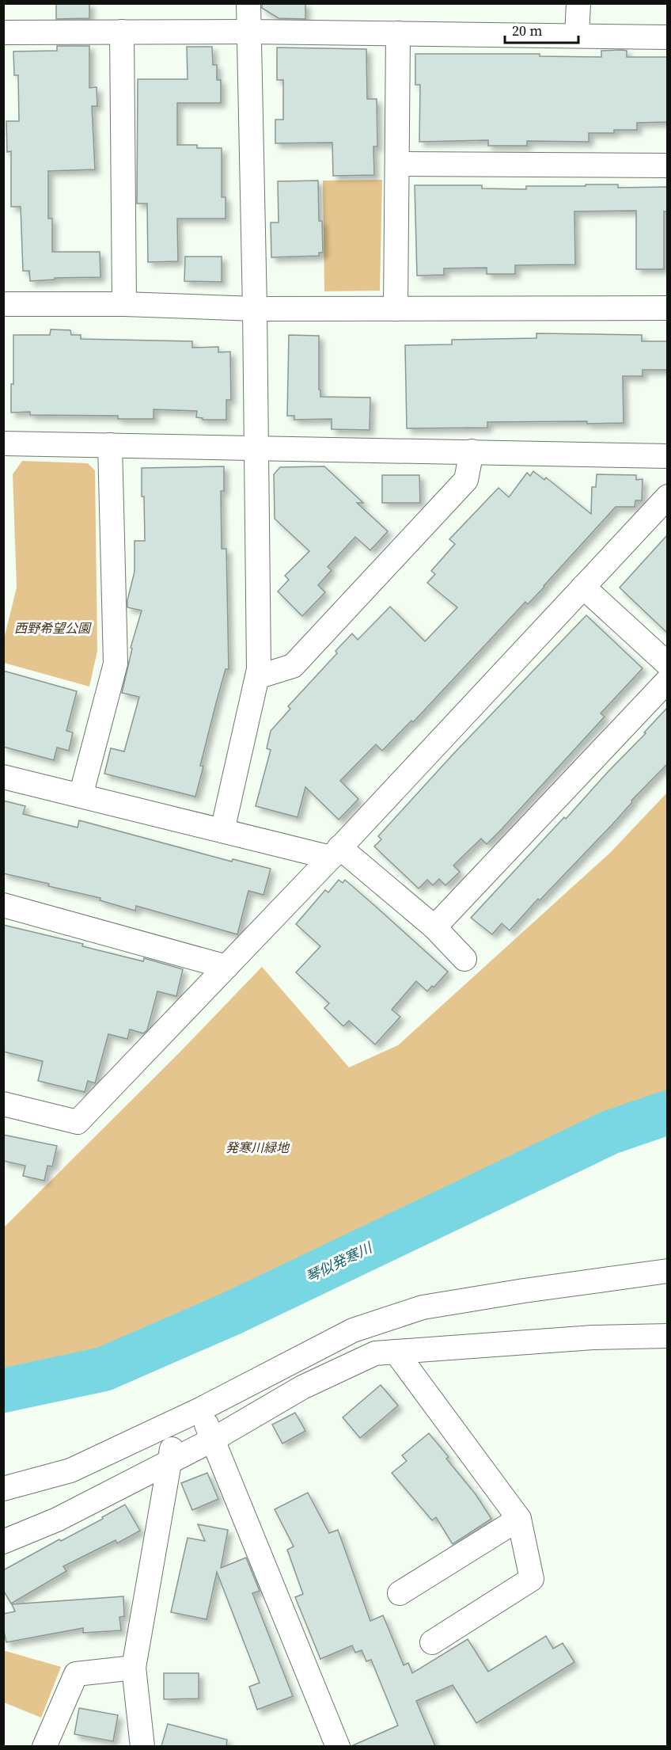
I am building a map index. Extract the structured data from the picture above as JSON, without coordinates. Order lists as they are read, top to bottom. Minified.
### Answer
{"water":["琴似発寒川"],"parks":["西野希望公園","発寒川緑地"],"scale_bar":"20 m"}
